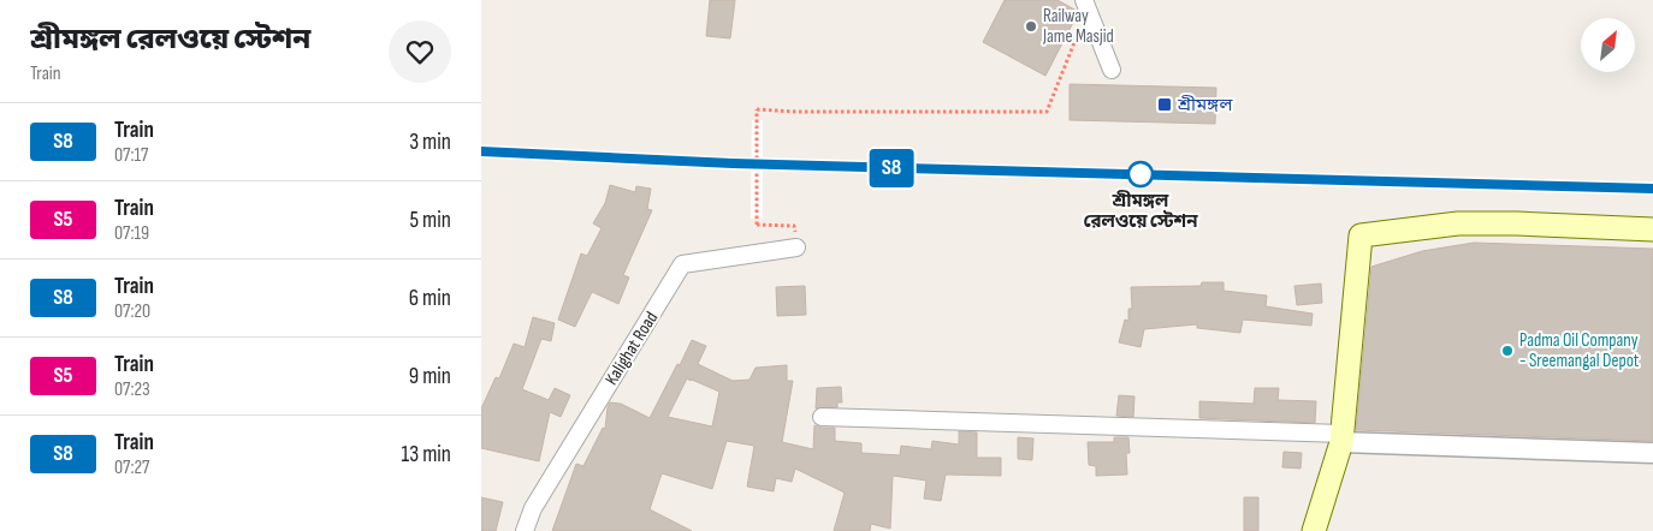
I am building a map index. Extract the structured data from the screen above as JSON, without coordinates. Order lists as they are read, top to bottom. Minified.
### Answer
{"streets":{"street":["Kalighat Road"]},"places":{"other":["Railway Jame Masjid","শ্রীমঙ্গল রেলওয়ে স্টেশন","Padma Oil Company - Sreemangal Depot"],"transit":["শ্রীমঙ্গল"]},"north":"top right","page":{"heading":["শ্রীমঙ্গল রেলওয়ে স্টেশন","Train"],"on_map":"S8","list":[{"mark":"S8","name":"Train","note":"07:17","value":"3 min"},{"mark":"S5","name":"Train","note":"07:19","value":"5 min"},{"mark":"S8","name":"Train","note":"07:20","value":"6 min"},{"mark":"S5","name":"Train","note":"07:23","value":"9 min"},{"mark":"S8","name":"Train","note":"07:27","value":"13 min"}]}}
